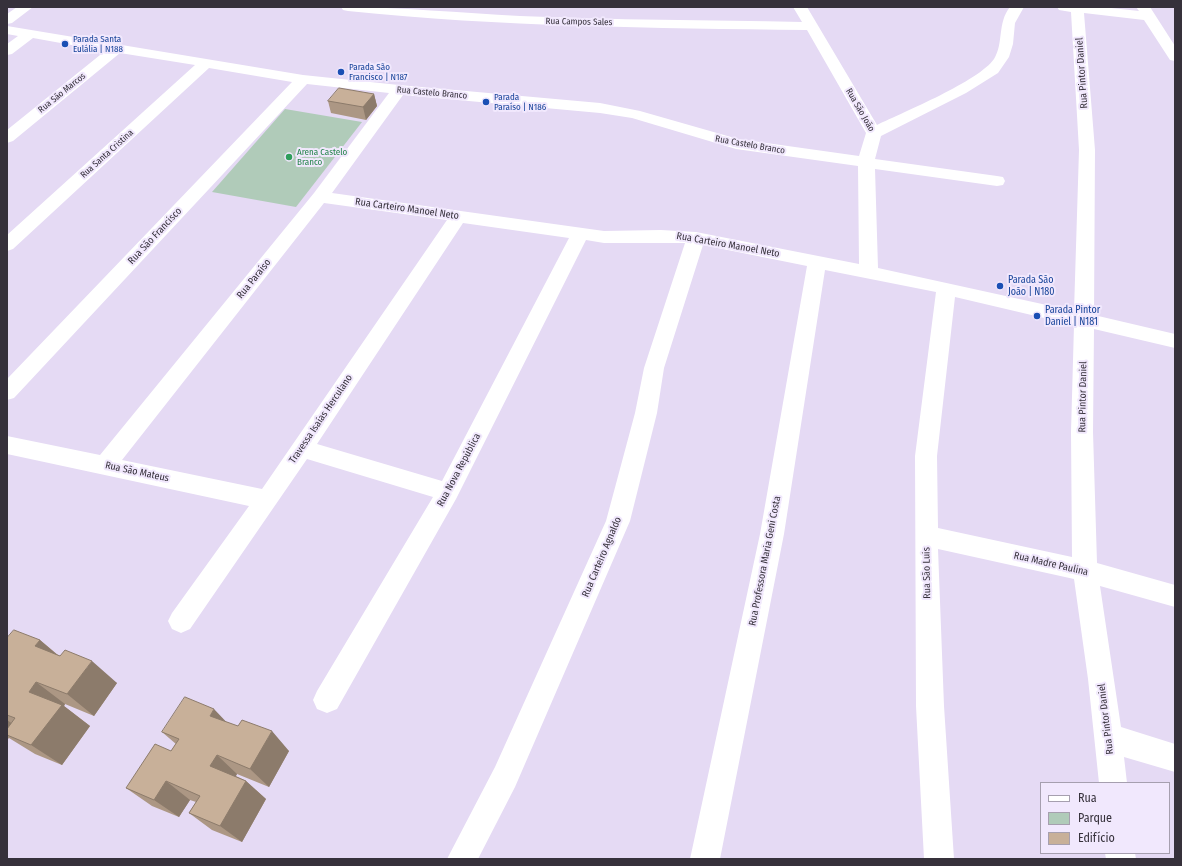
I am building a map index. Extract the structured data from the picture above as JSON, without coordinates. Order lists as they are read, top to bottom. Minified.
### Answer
{"streets":{"street":["Rua Campos Sales","Rua Pintor Daniel","Rua São Marcos","Rua Castelo Branco","Rua São João","Rua Santa Cristina","Rua Carteiro Manoel Neto","Rua São Francisco","Rua Paraíso","Travessa Isaías Herculano","Rua Nova República","Rua São Mateus","Rua Carteiro Agnaldo","Rua Professora Maria Geni Costa","Rua Madre Paulina","Rua São Luis"]},"crossings":[["Rua Campos Sales","Rua São João"],["Rua Pintor Daniel","Rua Carteiro Manoel Neto"],["Rua Pintor Daniel","Rua Madre Paulina"],["Rua São Marcos","Rua Castelo Branco"],["Rua Castelo Branco","Rua São João"],["Rua Castelo Branco","Rua Santa Cristina"],["Rua Castelo Branco","Rua São Francisco"],["Rua Castelo Branco","Rua Paraíso"],["Rua São João","Rua Carteiro Manoel Neto"],["Rua Carteiro Manoel Neto","Rua Paraíso"],["Rua Carteiro Manoel Neto","Travessa Isaías Herculano"],["Rua Carteiro Manoel Neto","Rua Nova República"],["Rua Carteiro Manoel Neto","Rua Carteiro Agnaldo"],["Rua Carteiro Manoel Neto","Rua Professora Maria Geni Costa"],["Rua Carteiro Manoel Neto","Rua São Luis"],["Rua Paraíso","Rua São Mateus"],["Travessa Isaías Herculano","Rua São Mateus"],["Rua Madre Paulina","Rua São Luis"]],"places":["Parada Santa Eulália | N188","Parada São Francisco | N187","Parada Paraíso | N186","Arena Castelo Branco","Parada São João | N180","Parada Pintor Daniel | N181"],"legend":["Rua","Parque","Edifício"]}
